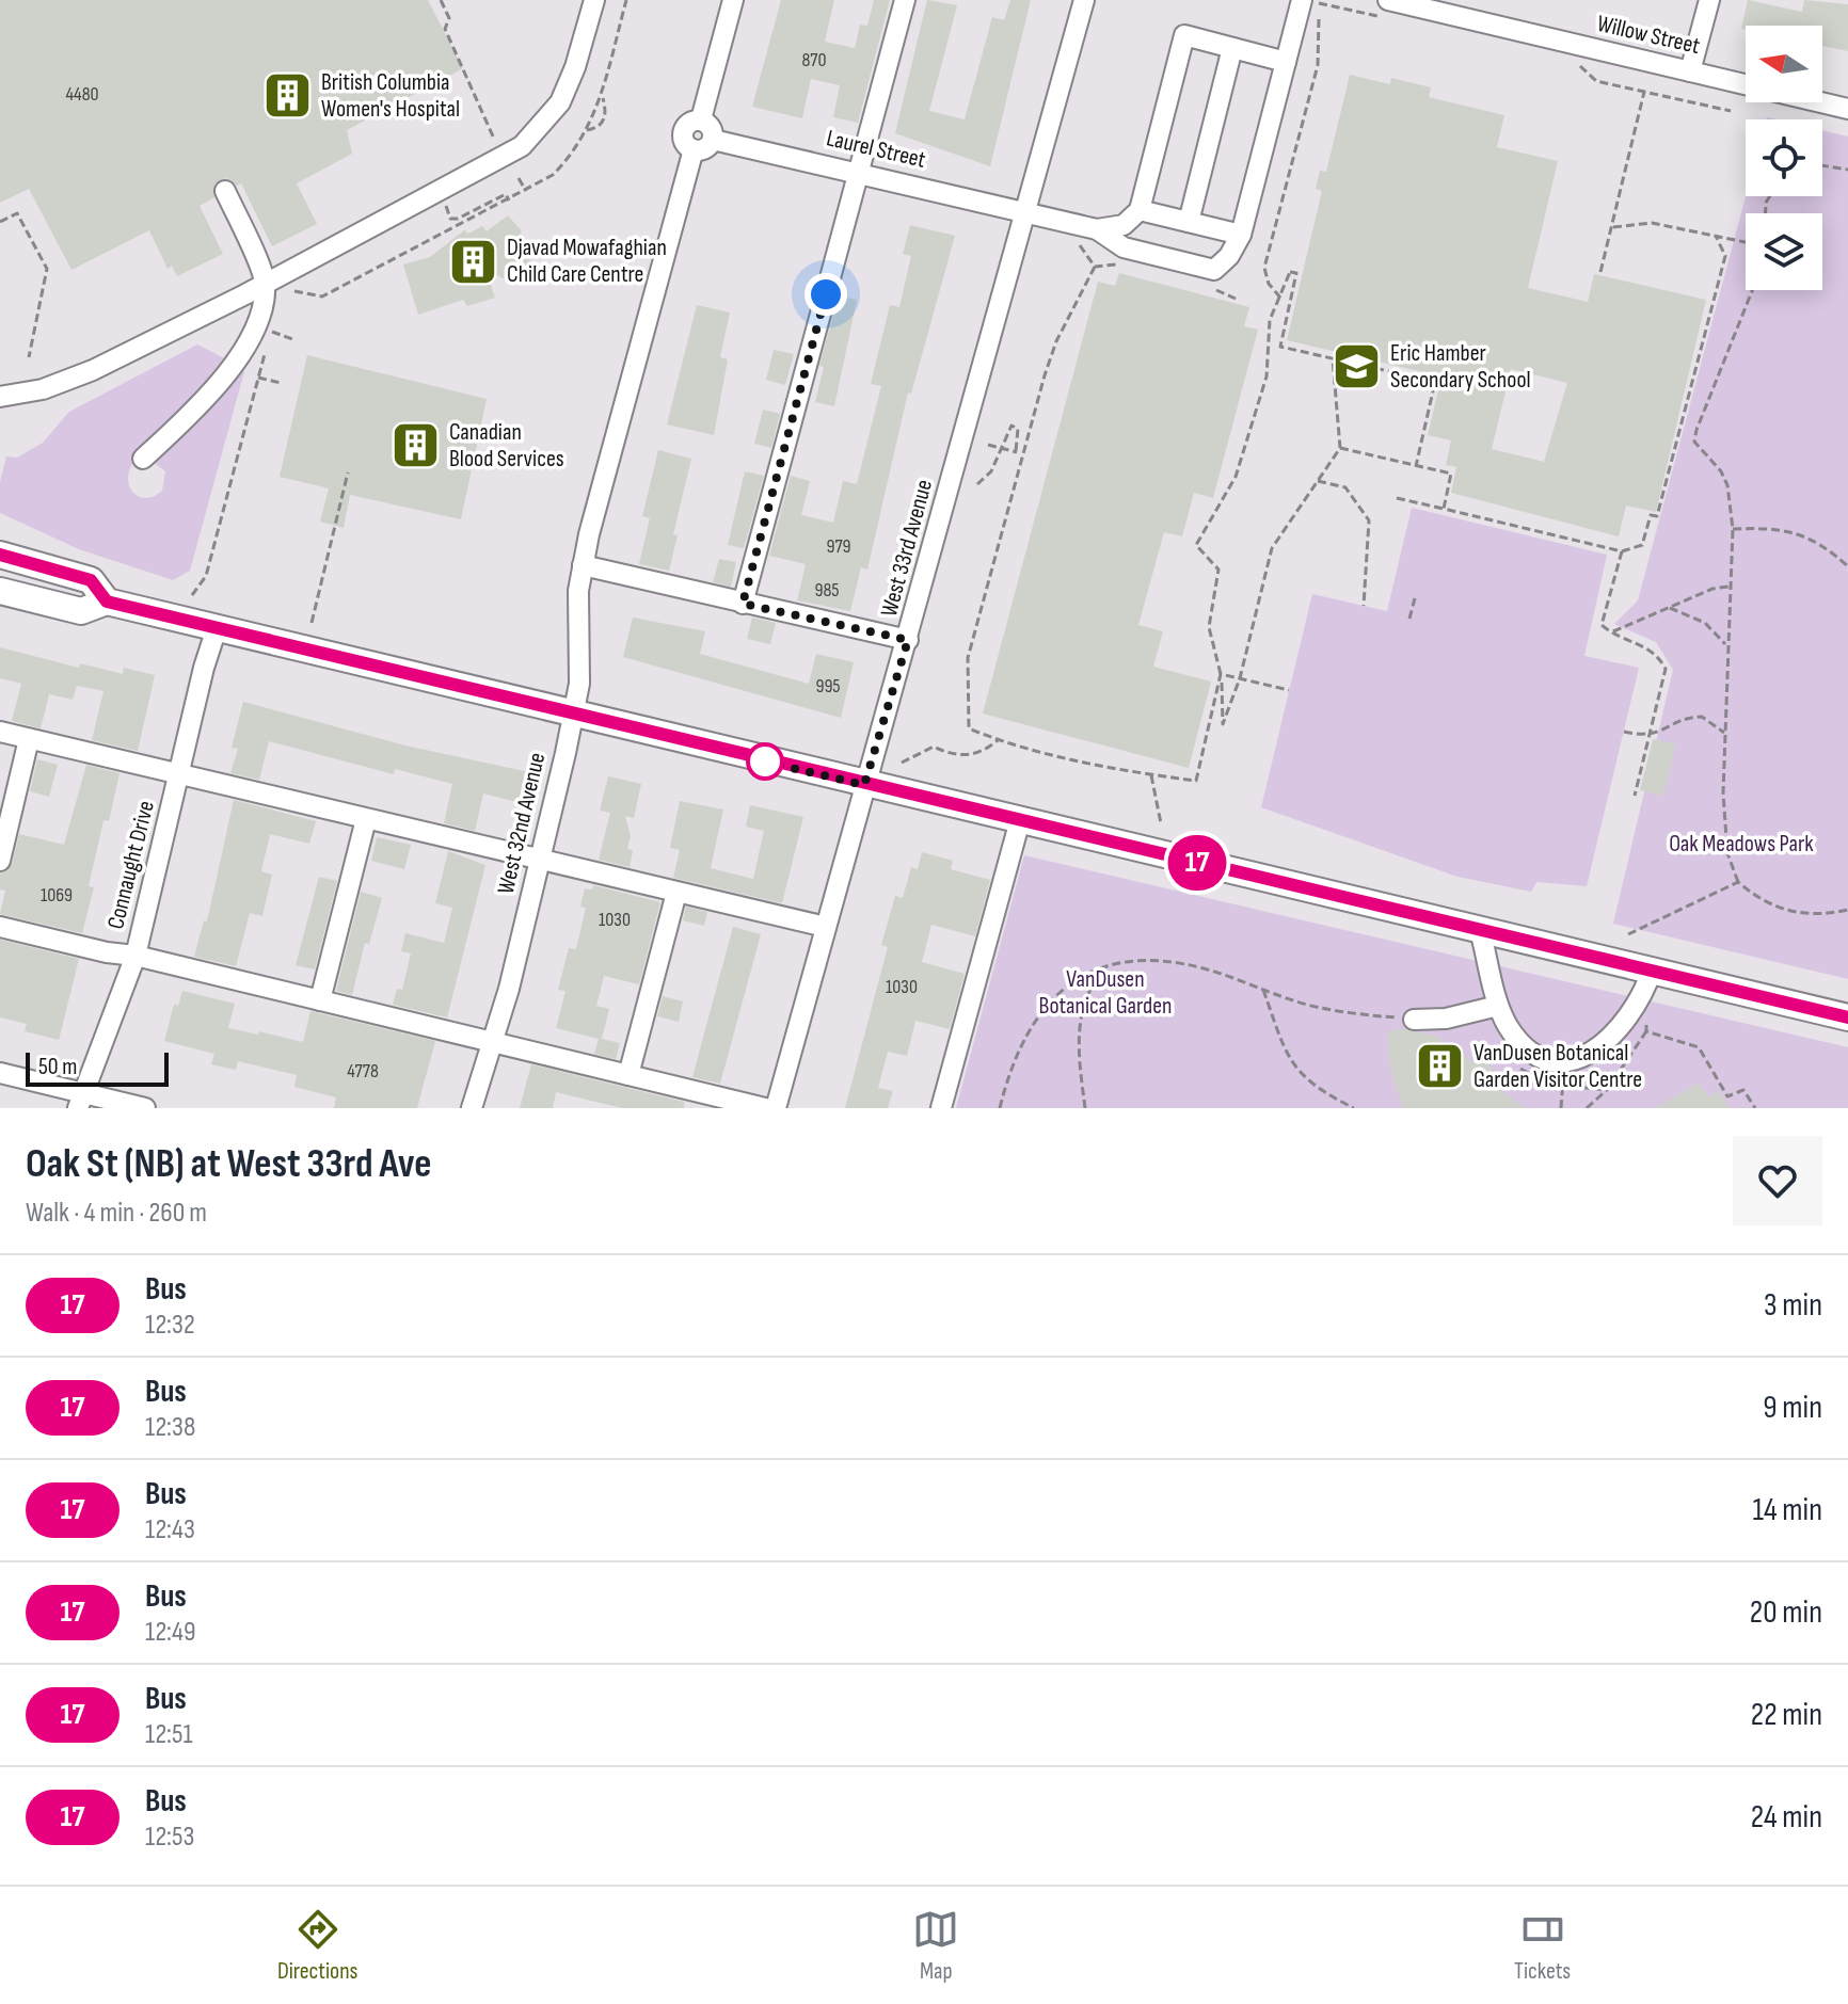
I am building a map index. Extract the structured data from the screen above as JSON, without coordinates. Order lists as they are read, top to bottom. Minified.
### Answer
{"streets":{"street":["Willow Street","Laurel Street","West 33rd Avenue","West 32nd Avenue","Connaught Drive"]},"crossings":[["Laurel Street","West 33rd Avenue"],["Laurel Street","West 32nd Avenue"]],"parks":["Oak Meadows Park","VanDusen Botanical Garden"],"places":{"building":["British Columbia Women's Hospital","Djavad Mowafaghian Child Care Centre","Canadian Blood Services","VanDusen Botanical Garden Visitor Centre"],"school or university":["Eric Hamber Secondary School"]},"lines":["bus line 17"],"house_numbers":["870","4480","979","985","995","1069","1030","1030","4778"],"scale_bar":"50 m","north":"left","page":{"on_map":"17","scale":"50 m","heading":["Oak St (NB) at West 33rd Ave","Walk · 4 min · 260 m"],"list":[{"mark":"17","name":"Bus","note":"12:32","value":"3 min"},{"mark":"17","name":"Bus","note":"12:38","value":"9 min"},{"mark":"17","name":"Bus","note":"12:43","value":"14 min"},{"mark":"17","name":"Bus","note":"12:49","value":"20 min"},{"mark":"17","name":"Bus","note":"12:51","value":"22 min"},{"mark":"17","name":"Bus","note":"12:53","value":"24 min"}],"tabs":["Directions","Map","Tickets"]}}
